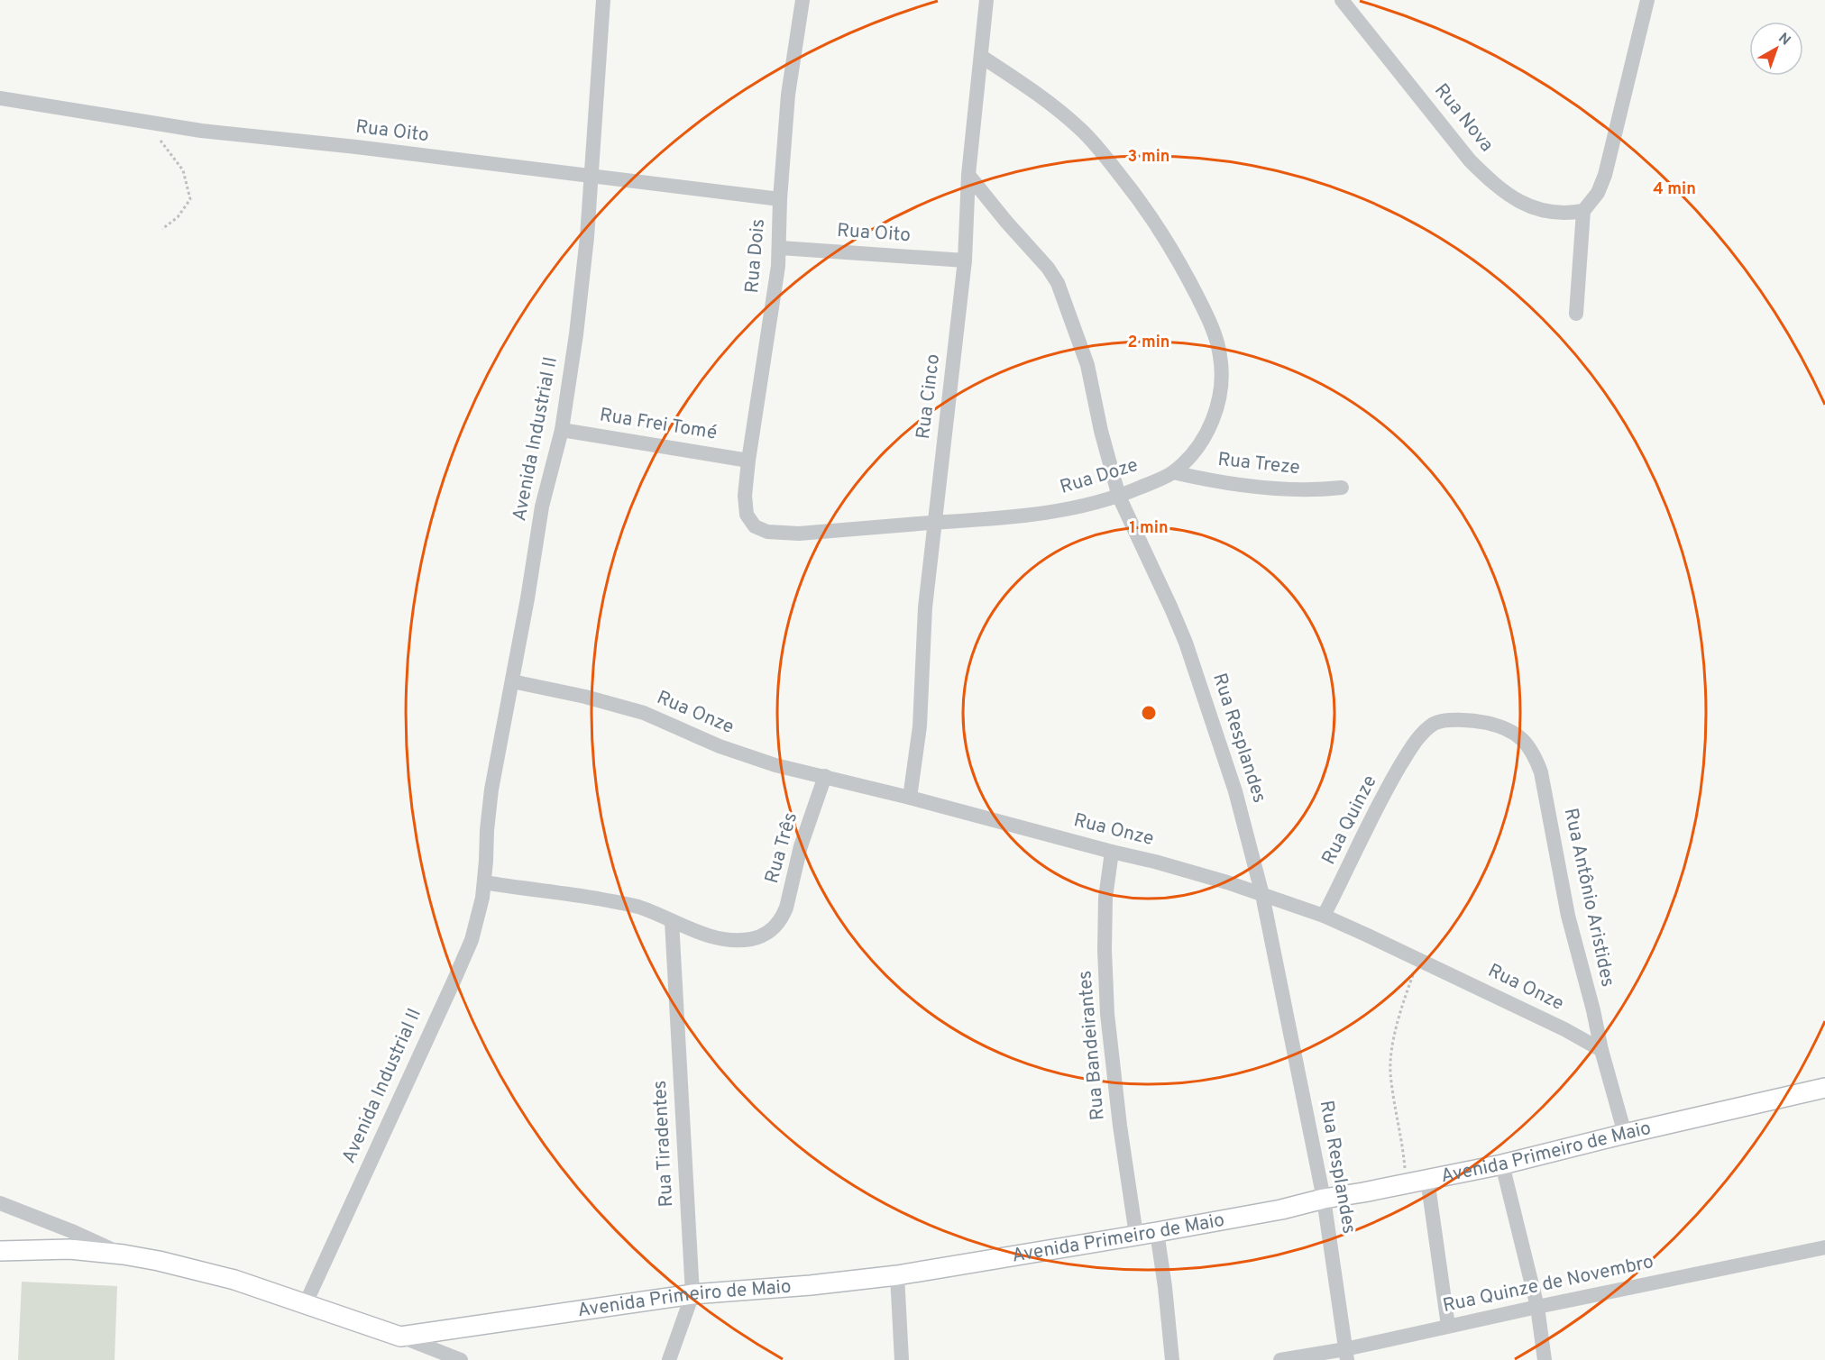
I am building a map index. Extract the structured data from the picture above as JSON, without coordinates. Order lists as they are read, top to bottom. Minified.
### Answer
{"streets":{"main road":["Avenida Primeiro de Maio"],"street":["Rua Nova","Rua Oito","Rua Dois","Rua Cinco","Rua Frei Tomé","Avenida Industrial II","Rua Treze","Rua Doze","Rua Onze","Rua Resplandes","Rua Quinze","Rua Três","Rua Antônio Aristides","Rua Bandeirantes","Rua Tiradentes","Rua Quinze de Novembro"]},"crossings":[["Rua Oito","Rua Dois"],["Rua Oito","Rua Cinco"],["Rua Oito","Avenida Industrial II"],["Rua Dois","Rua Frei Tomé"],["Rua Dois","Rua Doze"],["Rua Cinco","Rua Doze"],["Rua Cinco","Rua Onze"],["Rua Cinco","Rua Resplandes"],["Rua Frei Tomé","Avenida Industrial II"],["Avenida Industrial II","Rua Onze"],["Rua Treze","Rua Doze"],["Rua Doze","Rua Resplandes"],["Rua Onze","Rua Resplandes"],["Rua Onze","Rua Quinze"],["Rua Onze","Rua Três"],["Rua Onze","Rua Antônio Aristides"],["Rua Onze","Rua Bandeirantes"],["Rua Resplandes","Avenida Primeiro de Maio"],["Rua Resplandes","Rua Quinze de Novembro"],["Rua Quinze","Rua Antônio Aristides"],["Rua Três","Rua Tiradentes"],["Rua Bandeirantes","Avenida Primeiro de Maio"],["Rua Tiradentes","Avenida Primeiro de Maio"]],"north":"top right","rings":["3 min","4 min","2 min","1 min"]}
